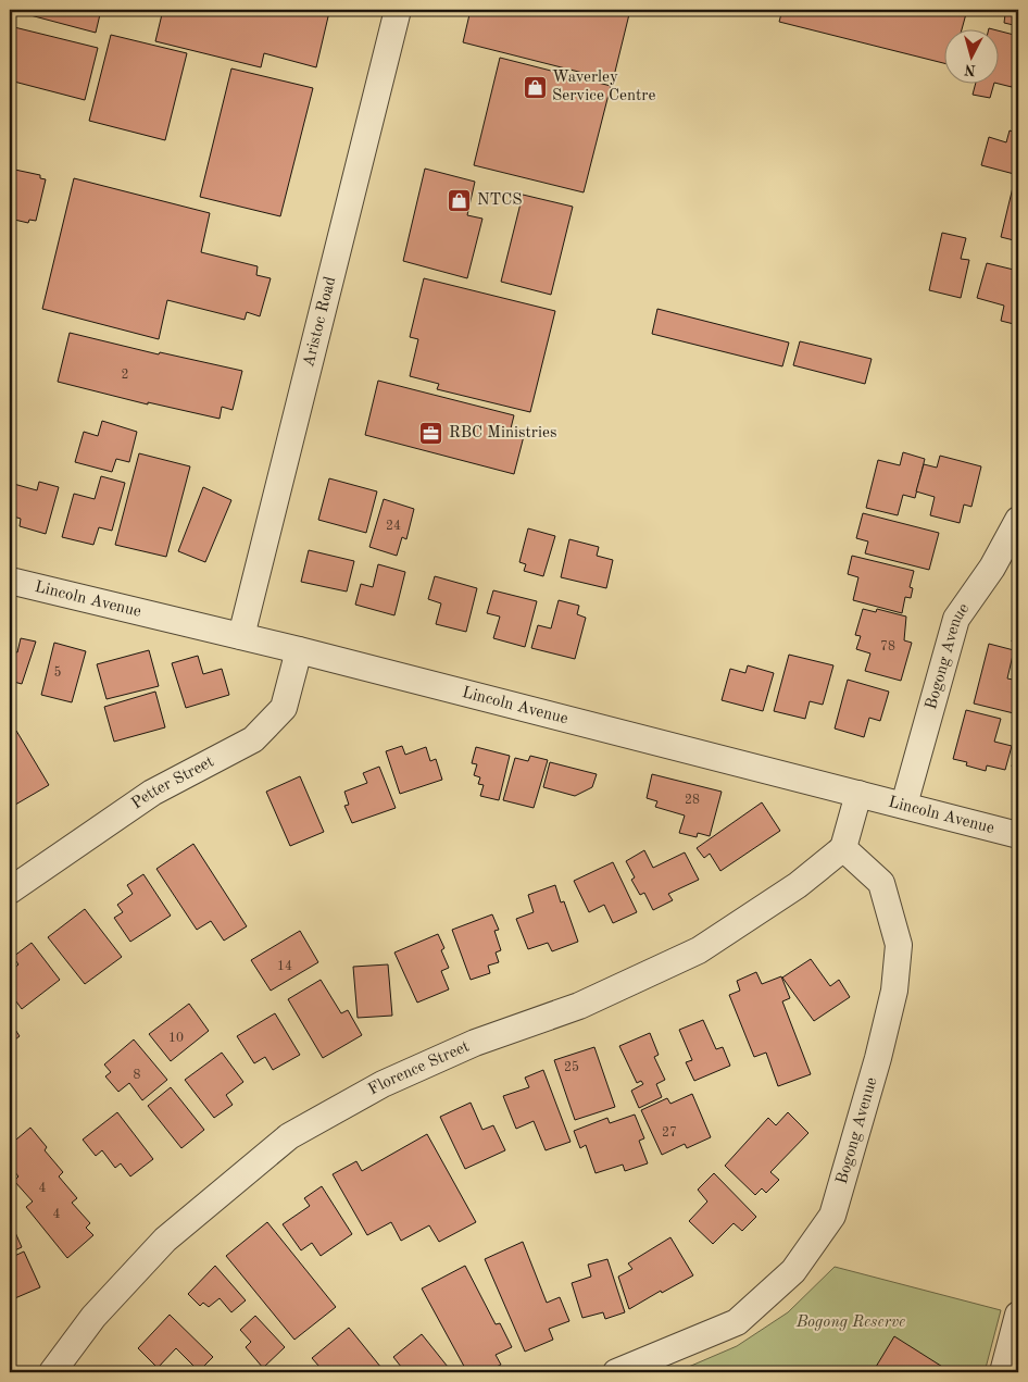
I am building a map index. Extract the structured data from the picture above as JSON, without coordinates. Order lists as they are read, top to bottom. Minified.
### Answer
{"streets":{"street":["Aristoc Road","Lincoln Avenue","Bogong Avenue","Petter Street","Florence Street"]},"crossings":[["Aristoc Road","Lincoln Avenue"],["Lincoln Avenue","Bogong Avenue"],["Lincoln Avenue","Petter Street"],["Bogong Avenue","Florence Street"]],"parks":["Bogong Reserve"],"places":{"shop":["Waverley Service Centre","NTCS"],"office":["RBC Ministries"]},"house_numbers":["2","24","78","5","28","14","10","25","8","27","4","4"],"north":"bottom"}
